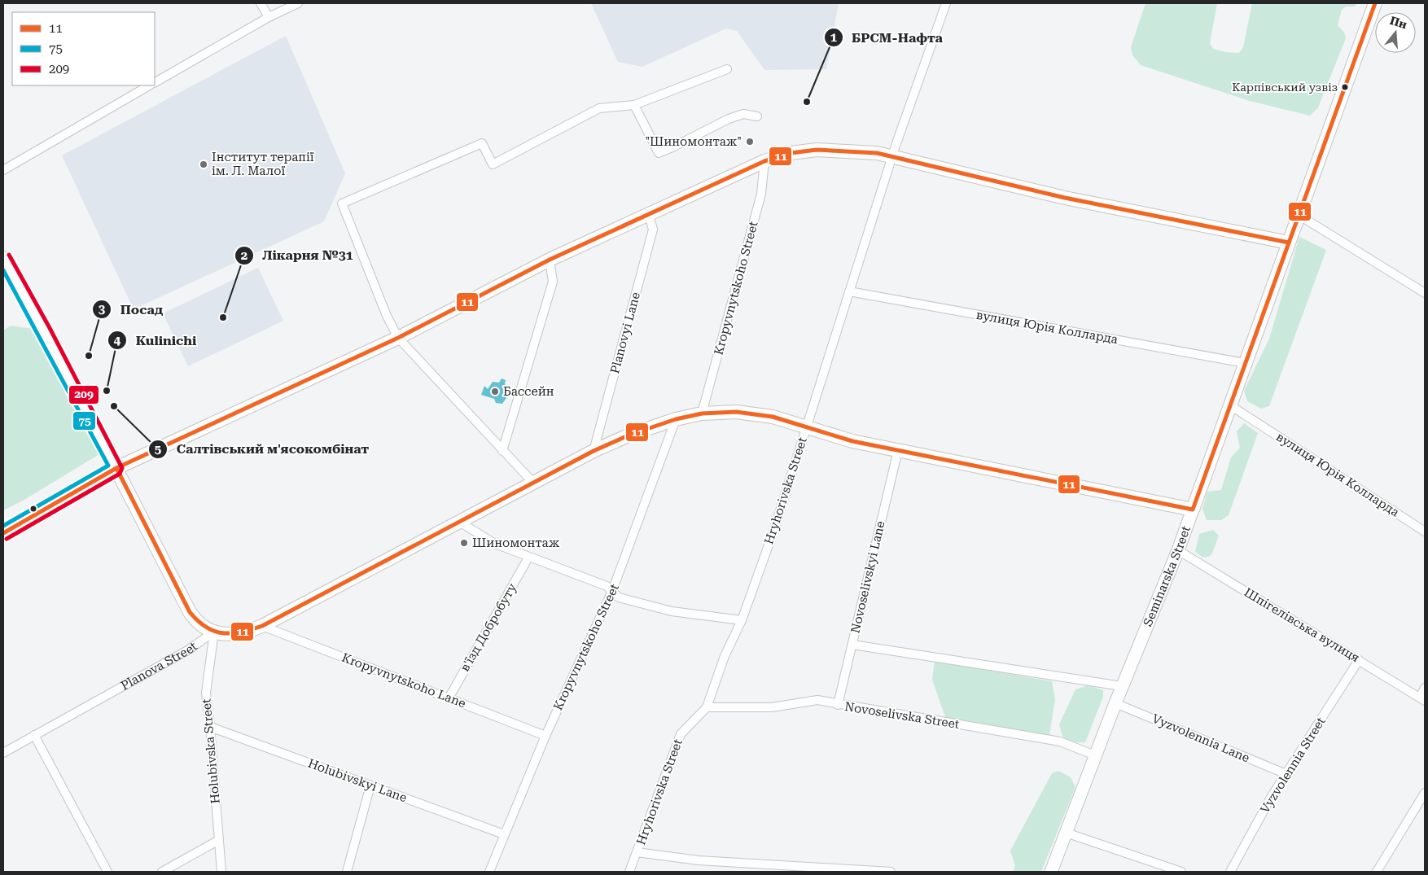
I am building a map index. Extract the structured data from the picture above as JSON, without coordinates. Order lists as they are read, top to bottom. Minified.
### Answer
{"streets":{"main road":["Seminarska Street"],"street":["Kropyvnytskoho Street","вулиця Юрія Колларда","Planovyi Lane","Hryhorivska Street","Novoselivskyi Lane","Шпігелівська вулиця","в'їзд Добробуту","Planova Street","Kropyvnytskoho Lane","Novoselivska Street","Vyzvolennia Lane","Holubivska Street","Vyzvolennia Street","Holubivskyi Lane"]},"crossings":[["Kropyvnytskoho Street","Kropyvnytskoho Lane"],["Kropyvnytskoho Street","Holubivskyi Lane"],["вулиця Юрія Колларда","Hryhorivska Street"],["вулиця Юрія Колларда","Seminarska Street"],["Hryhorivska Street","Novoselivska Street"],["Seminarska Street","Шпігелівська вулиця"],["Seminarska Street","Novoselivska Street"],["Seminarska Street","Vyzvolennia Lane"],["Novoselivskyi Lane","Novoselivska Street"],["Шпігелівська вулиця","Vyzvolennia Street"],["в'їзд Добробуту","Kropyvnytskoho Lane"],["Planova Street","Holubivska Street"],["Vyzvolennia Lane","Vyzvolennia Street"],["Holubivska Street","Holubivskyi Lane"]],"places":["Карпівський узвіз","БРСМ-Нафта","\"Шиномонтаж\"","Інститут терапії ім. Л. Малої","Лікарня №31","Посад","Kulinichi","Бассейн","Салтівський м'ясокомбінат","Шиномонтаж"],"lines":["transit line 11","transit line 209","transit line 75"],"legend":["11","75","209"],"north":"top"}
